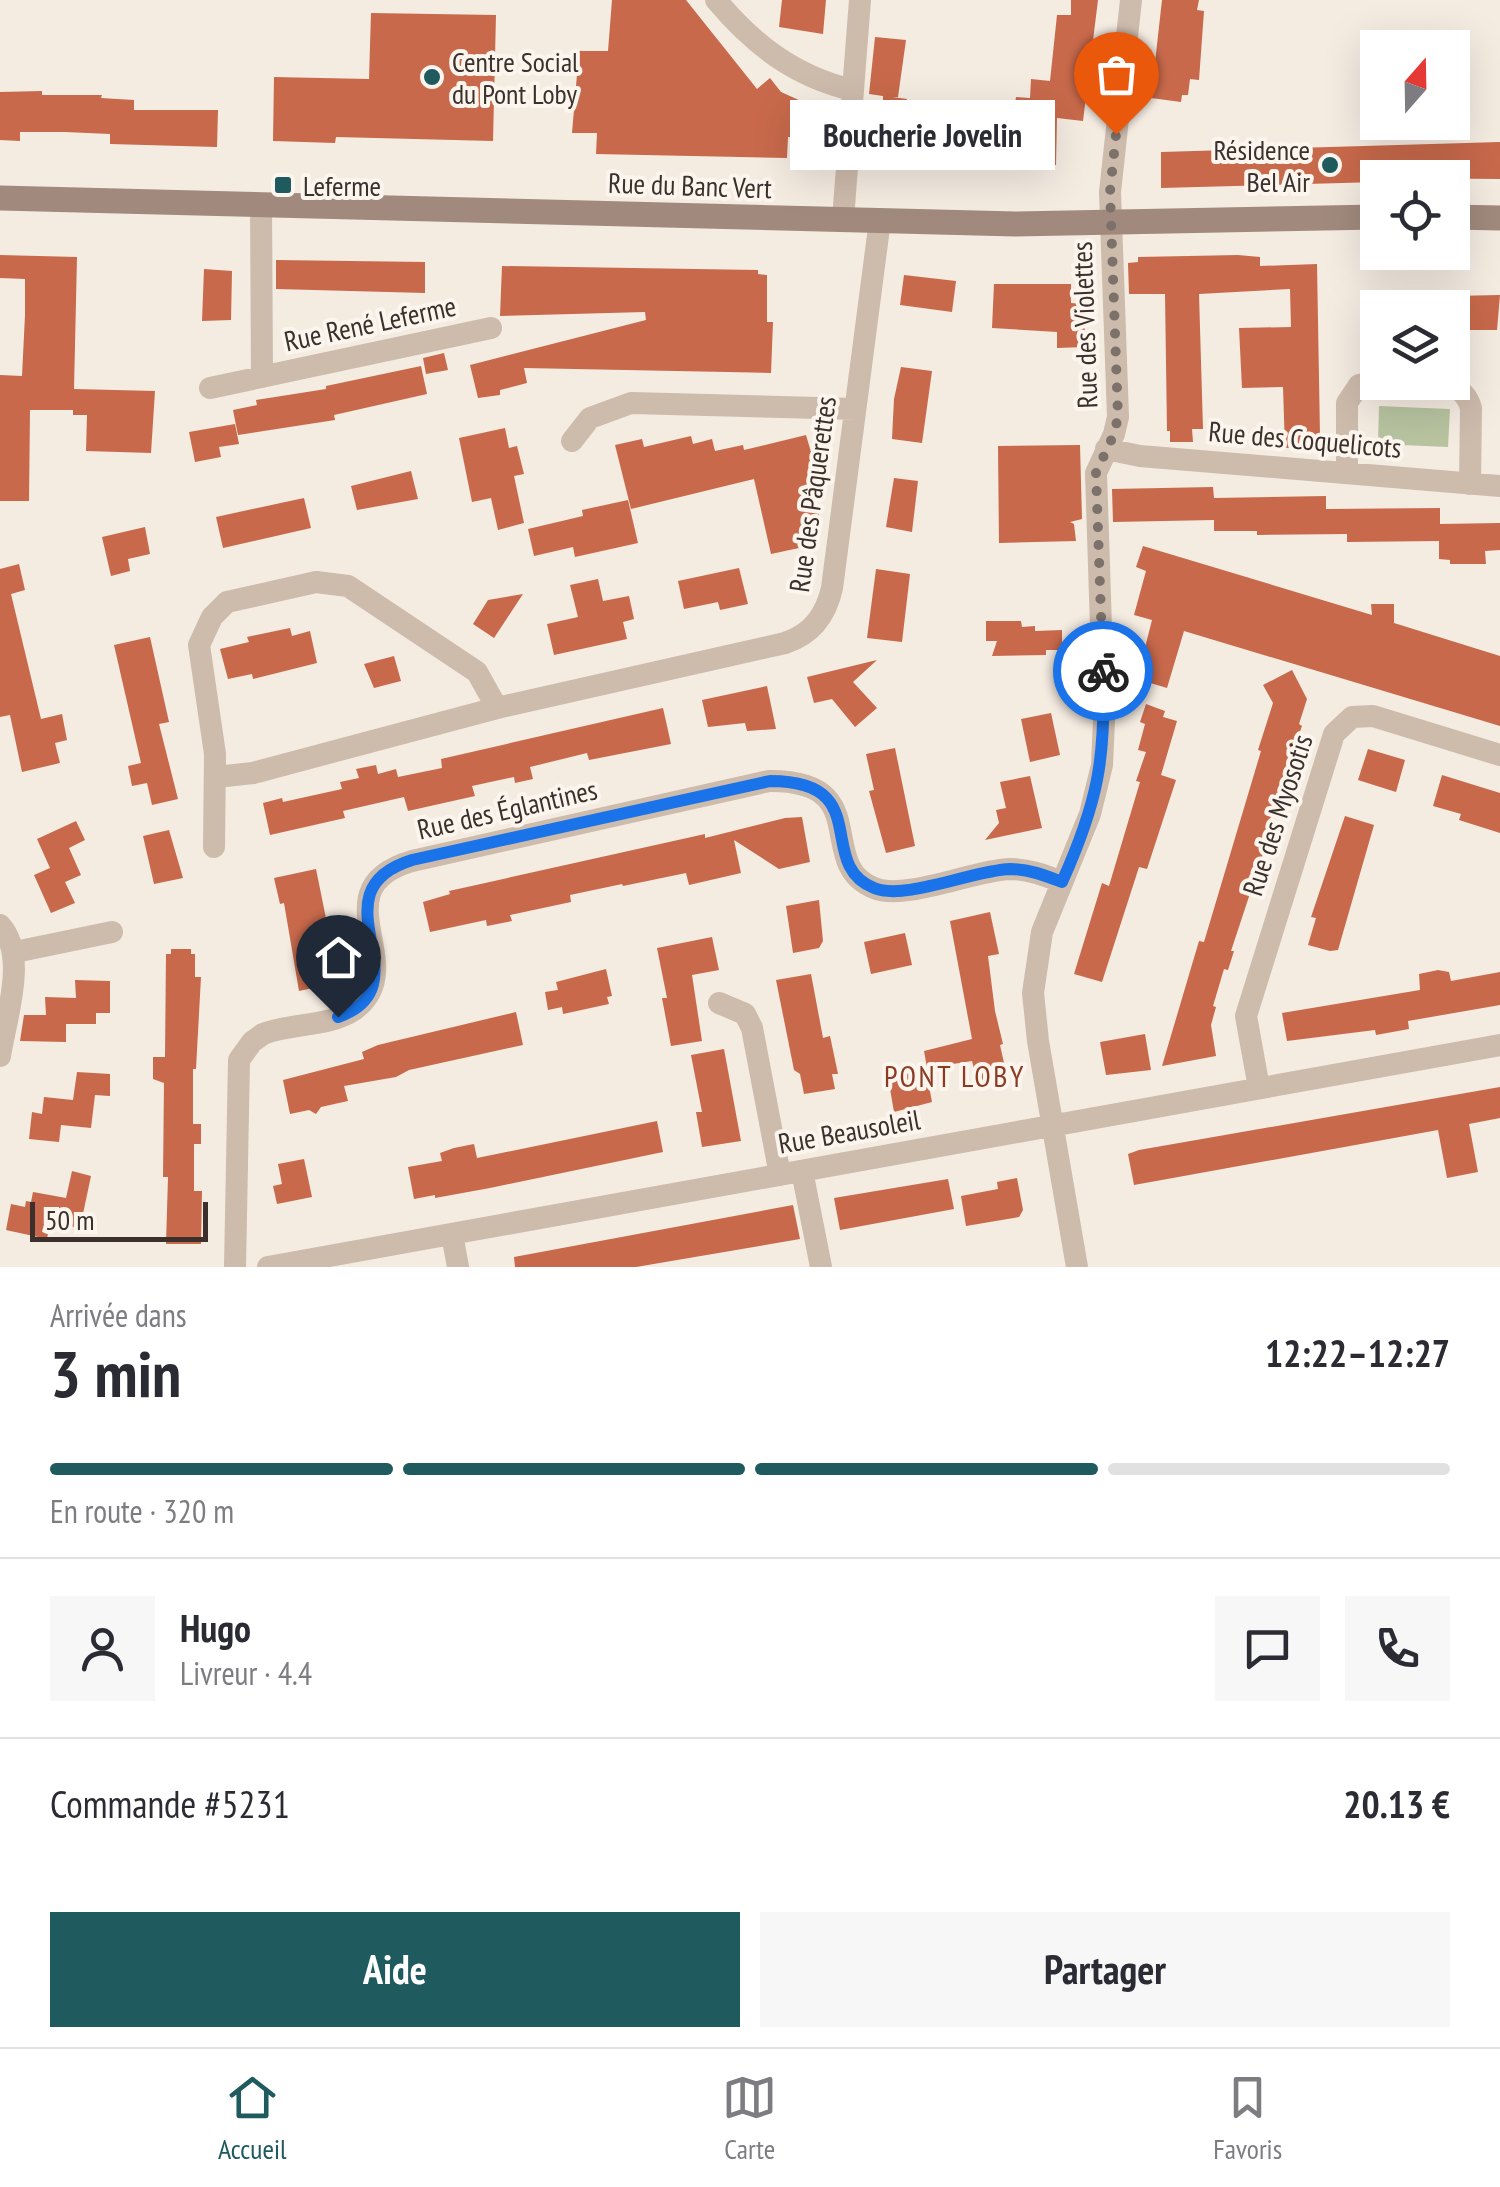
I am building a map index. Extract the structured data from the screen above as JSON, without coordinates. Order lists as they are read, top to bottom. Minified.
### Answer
{"streets":{"street":["Rue du Banc Vert","Rue René Leferme","Rue des Violettes","Rue des Coquelicots","Rue des Pâquerettes","Rue des Églantines","Rue des Myosotis","Rue Beausoleil"]},"crossings":[["Rue du Banc Vert","Rue René Leferme"],["Rue du Banc Vert","Rue des Violettes"],["Rue du Banc Vert","Rue des Pâquerettes"],["Rue des Violettes","Rue des Coquelicots"],["Rue des Violettes","Rue des Églantines"],["Rue des Violettes","Rue Beausoleil"],["Rue des Myosotis","Rue Beausoleil"]],"districts":["PONT LOBY"],"places":{"other":["Centre Social du Pont Loby","Boucherie Jovelin","Résidence Bel Air"],"transit":["Leferme"]},"scale_bar":"50 m","north":"top","page":{"bubble":"Boucherie Jovelin","scale":"50 m","heading":["3 min","Arrivée dans","12:22–12:27"],"panel":["Hugo","Livreur · 4.4","Commande #5231","20.13 €"],"bar":"En route · 320 m","buttons":["Aide","Partager"],"tabs":["Accueil","Carte","Favoris"]}}
